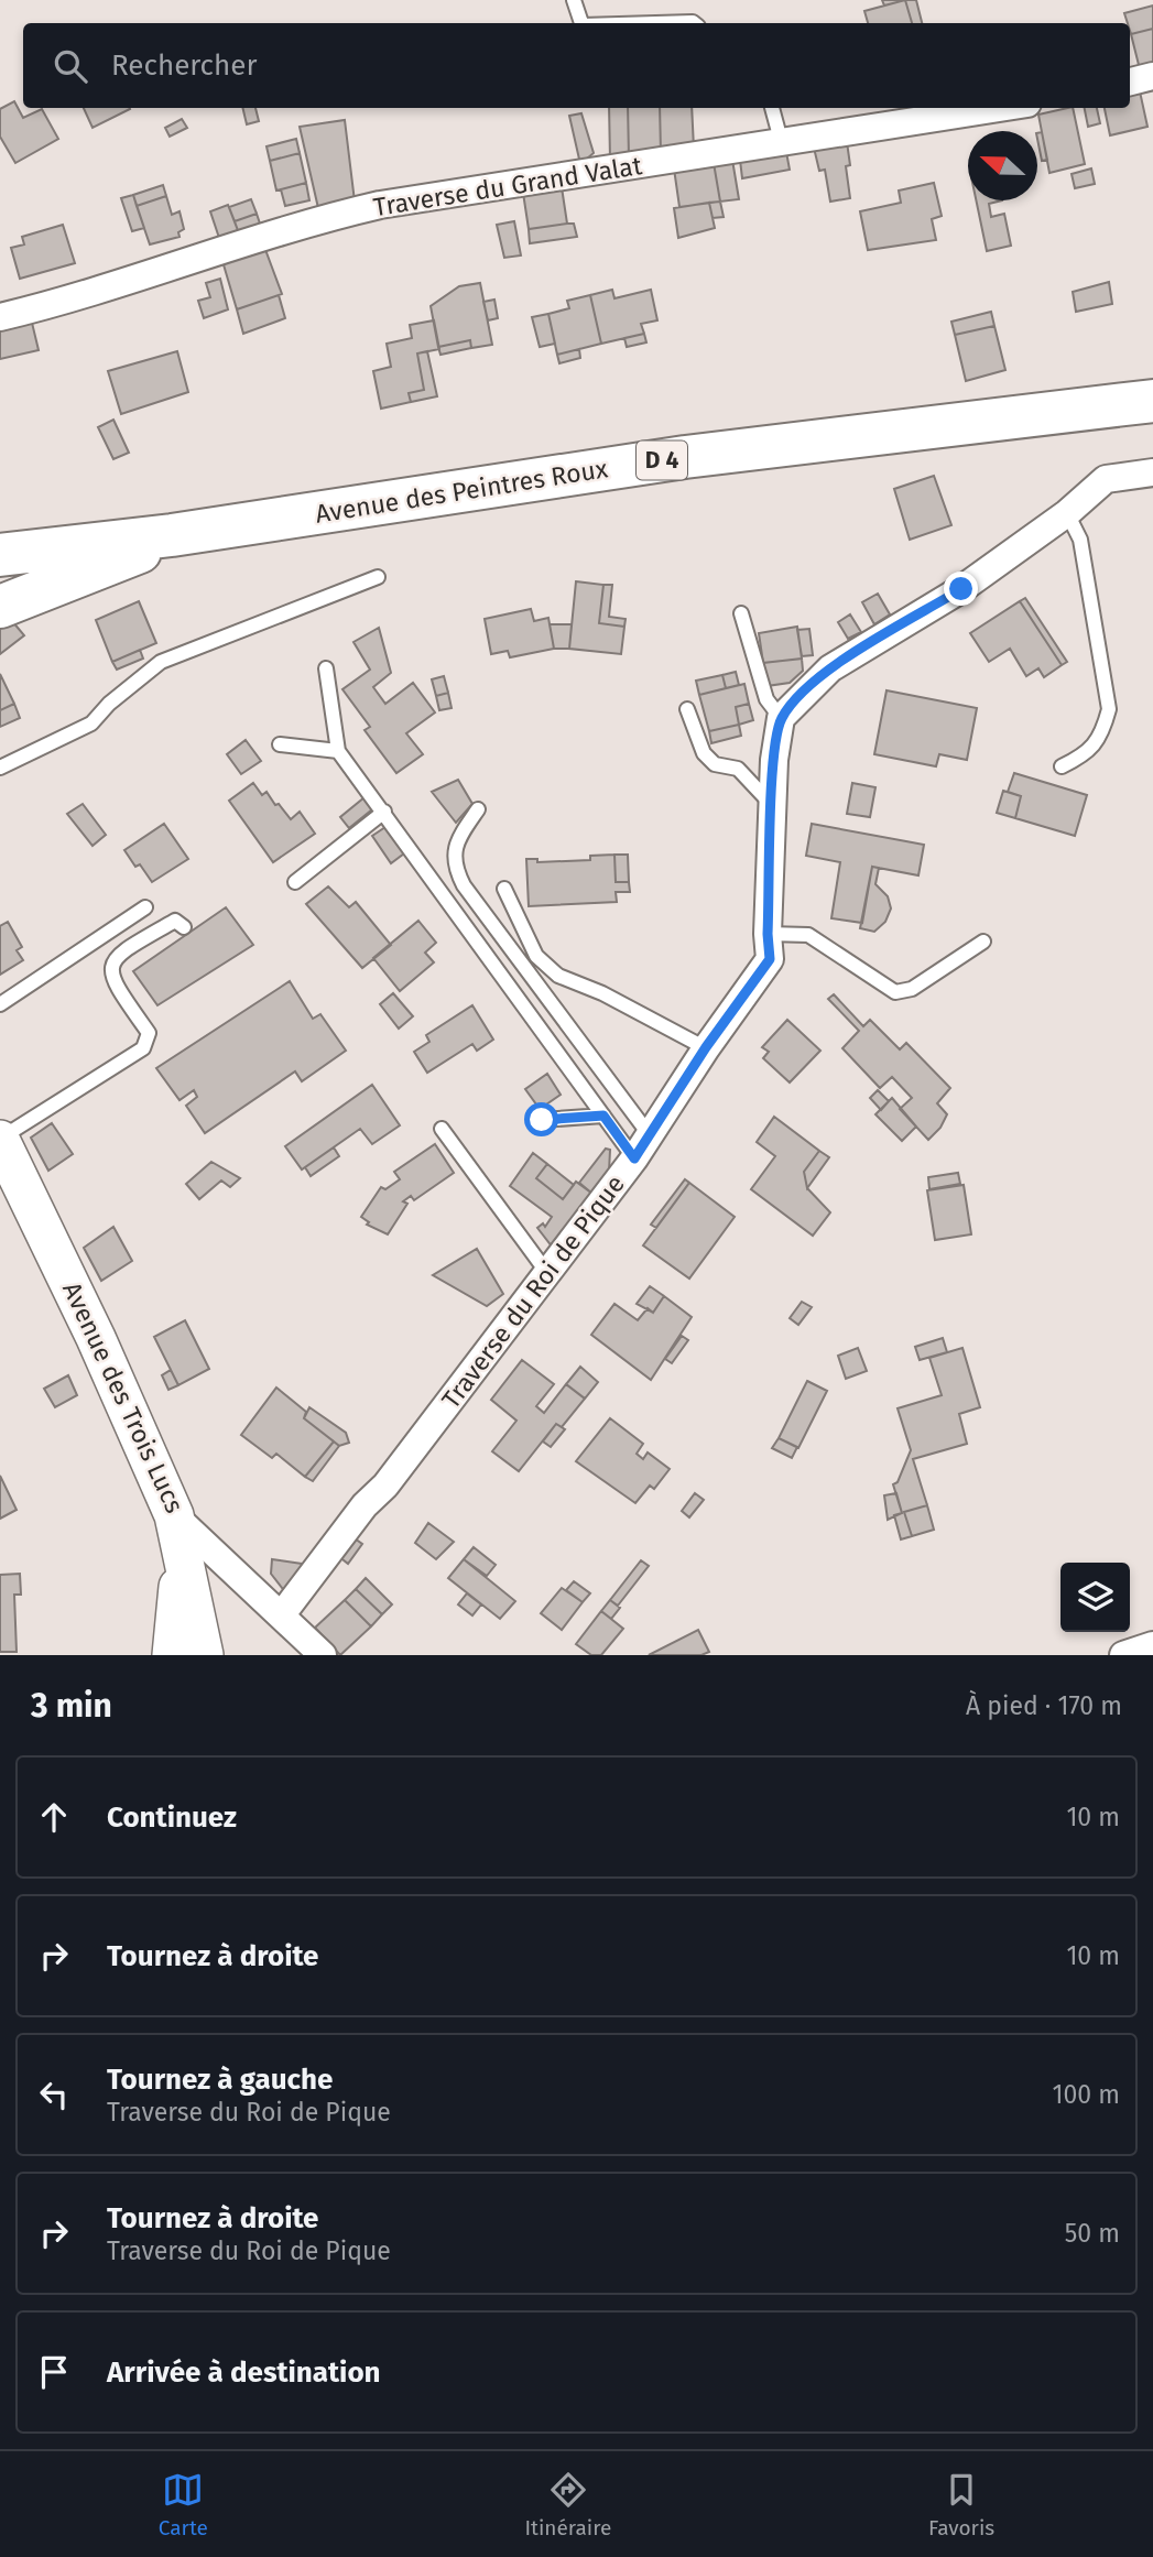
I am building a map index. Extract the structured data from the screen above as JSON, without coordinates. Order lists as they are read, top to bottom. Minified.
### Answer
{"streets":{"main road":["D 4","Avenue des Peintres Roux","Avenue des Trois Lucs"],"street":["Traverse du Grand Valat","Traverse du Roi de Pique"]},"crossings":[["Traverse du Roi de Pique","Avenue des Trois Lucs"]],"north":"left","page":{"search":"Rechercher","heading":["3 min","À pied · 170 m"],"list":[["Continuez","10 m"],["Tournez à droite","10 m"],["Tournez à gauche","Traverse du Roi de Pique","100 m"],["Tournez à droite","Traverse du Roi de Pique","50 m"],"Arrivée à destination"],"nav":["Carte","Itinéraire","Favoris"]}}
